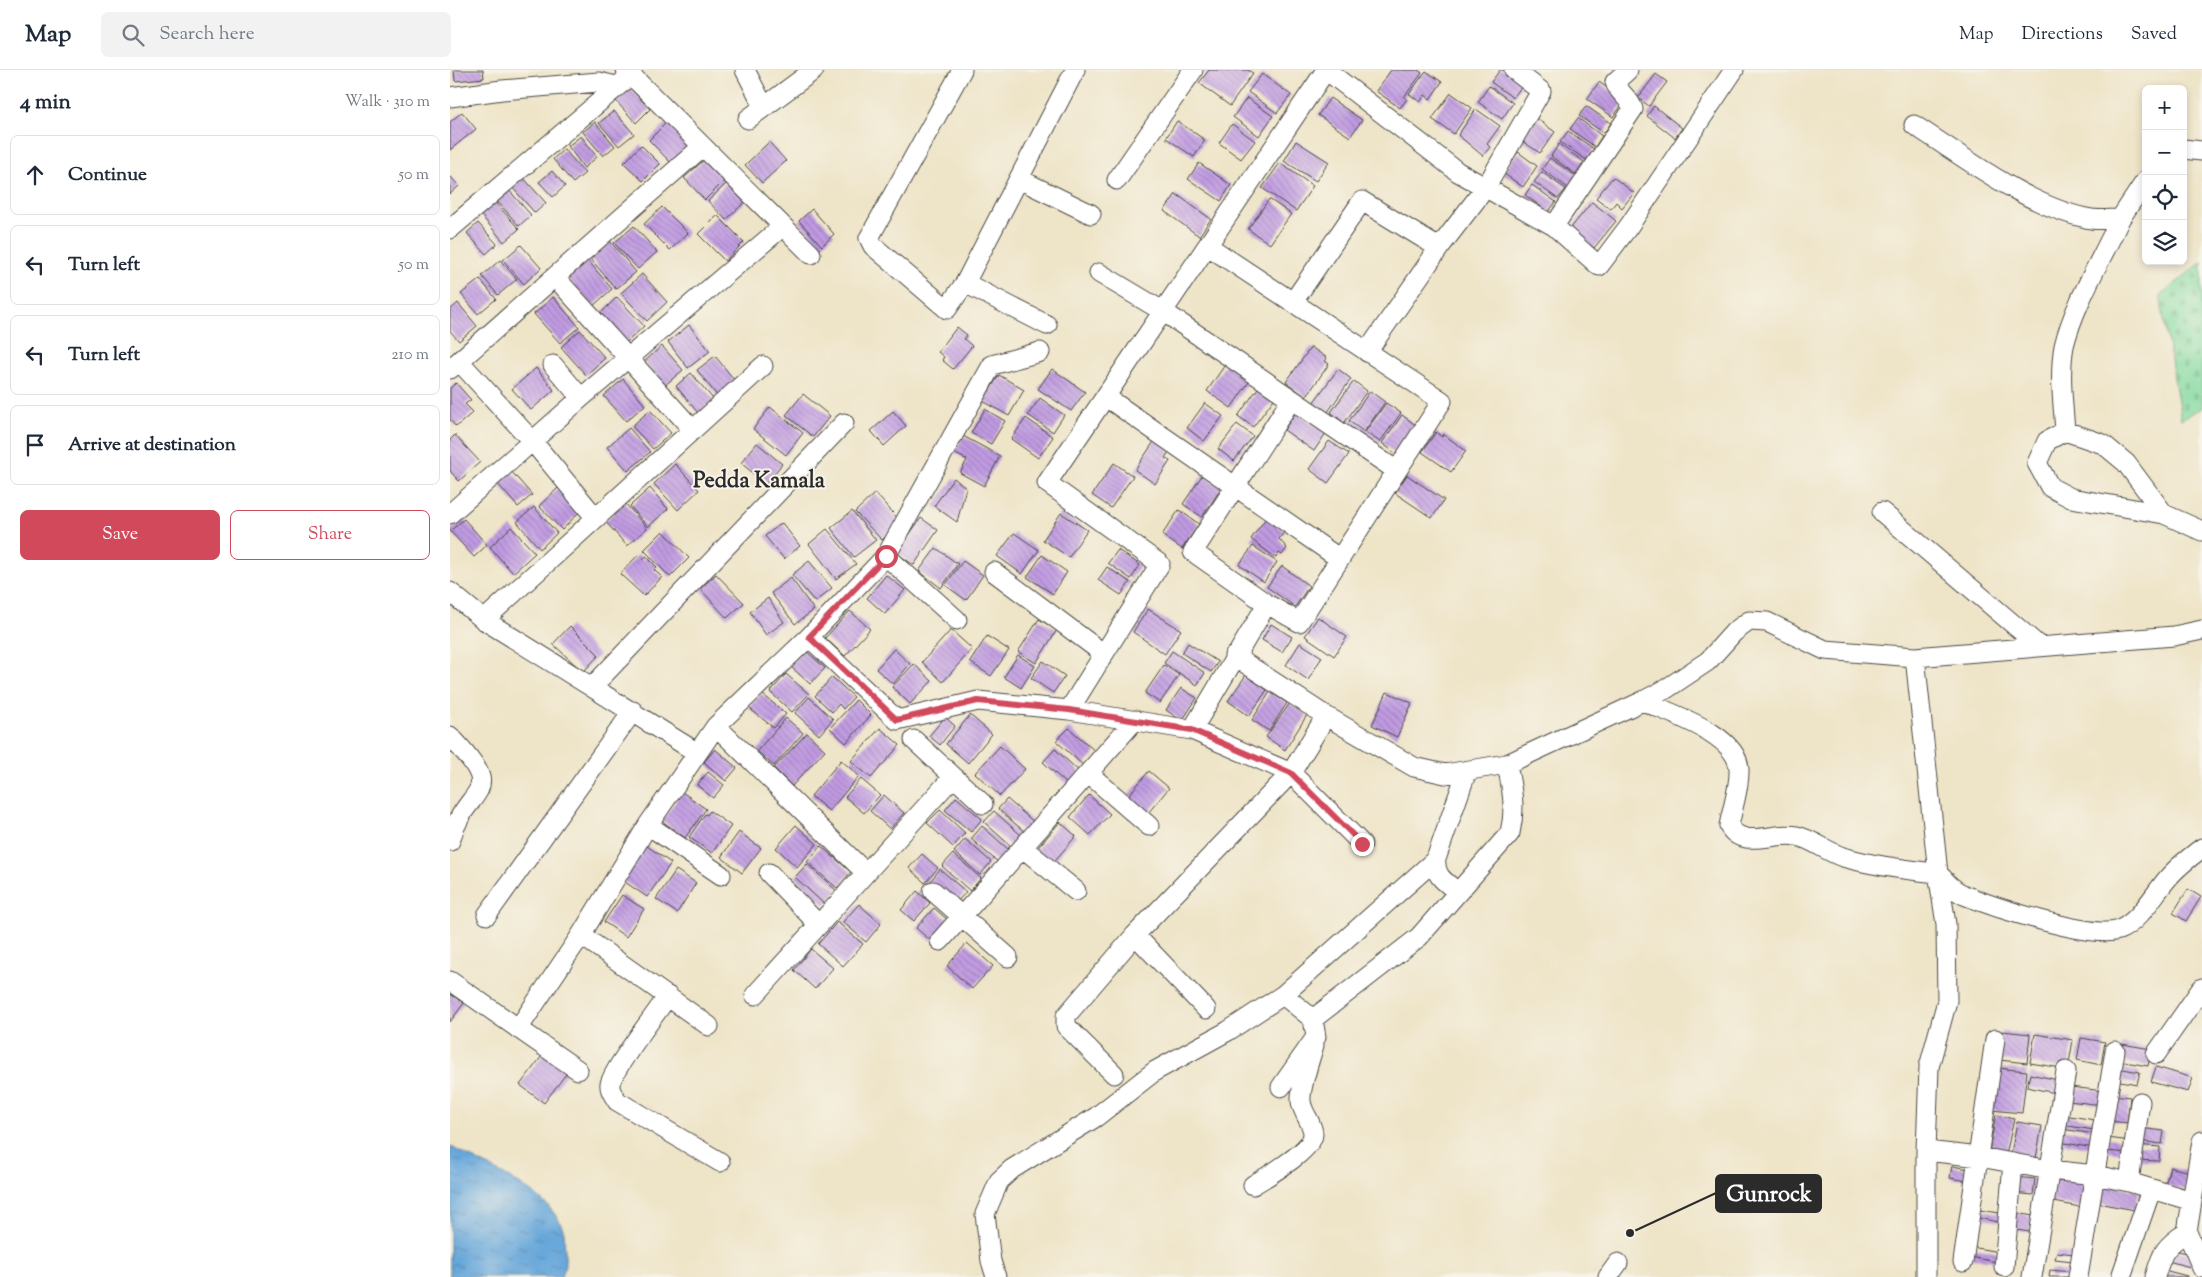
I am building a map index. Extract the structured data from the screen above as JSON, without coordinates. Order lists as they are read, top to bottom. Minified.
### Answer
{"districts":["Pedda Kamala"],"places":["Gunrock"],"page":{"header":"Map","search":"Search here","nav":["Map","Directions","Saved"],"heading":["4 min","Walk · 310 m"],"map_buttons":["+","−"],"list":[["Continue","50 m"],["Turn left","50 m"],["Turn left","210 m"],"Arrive at destination"],"buttons":["Save","Share"]}}
